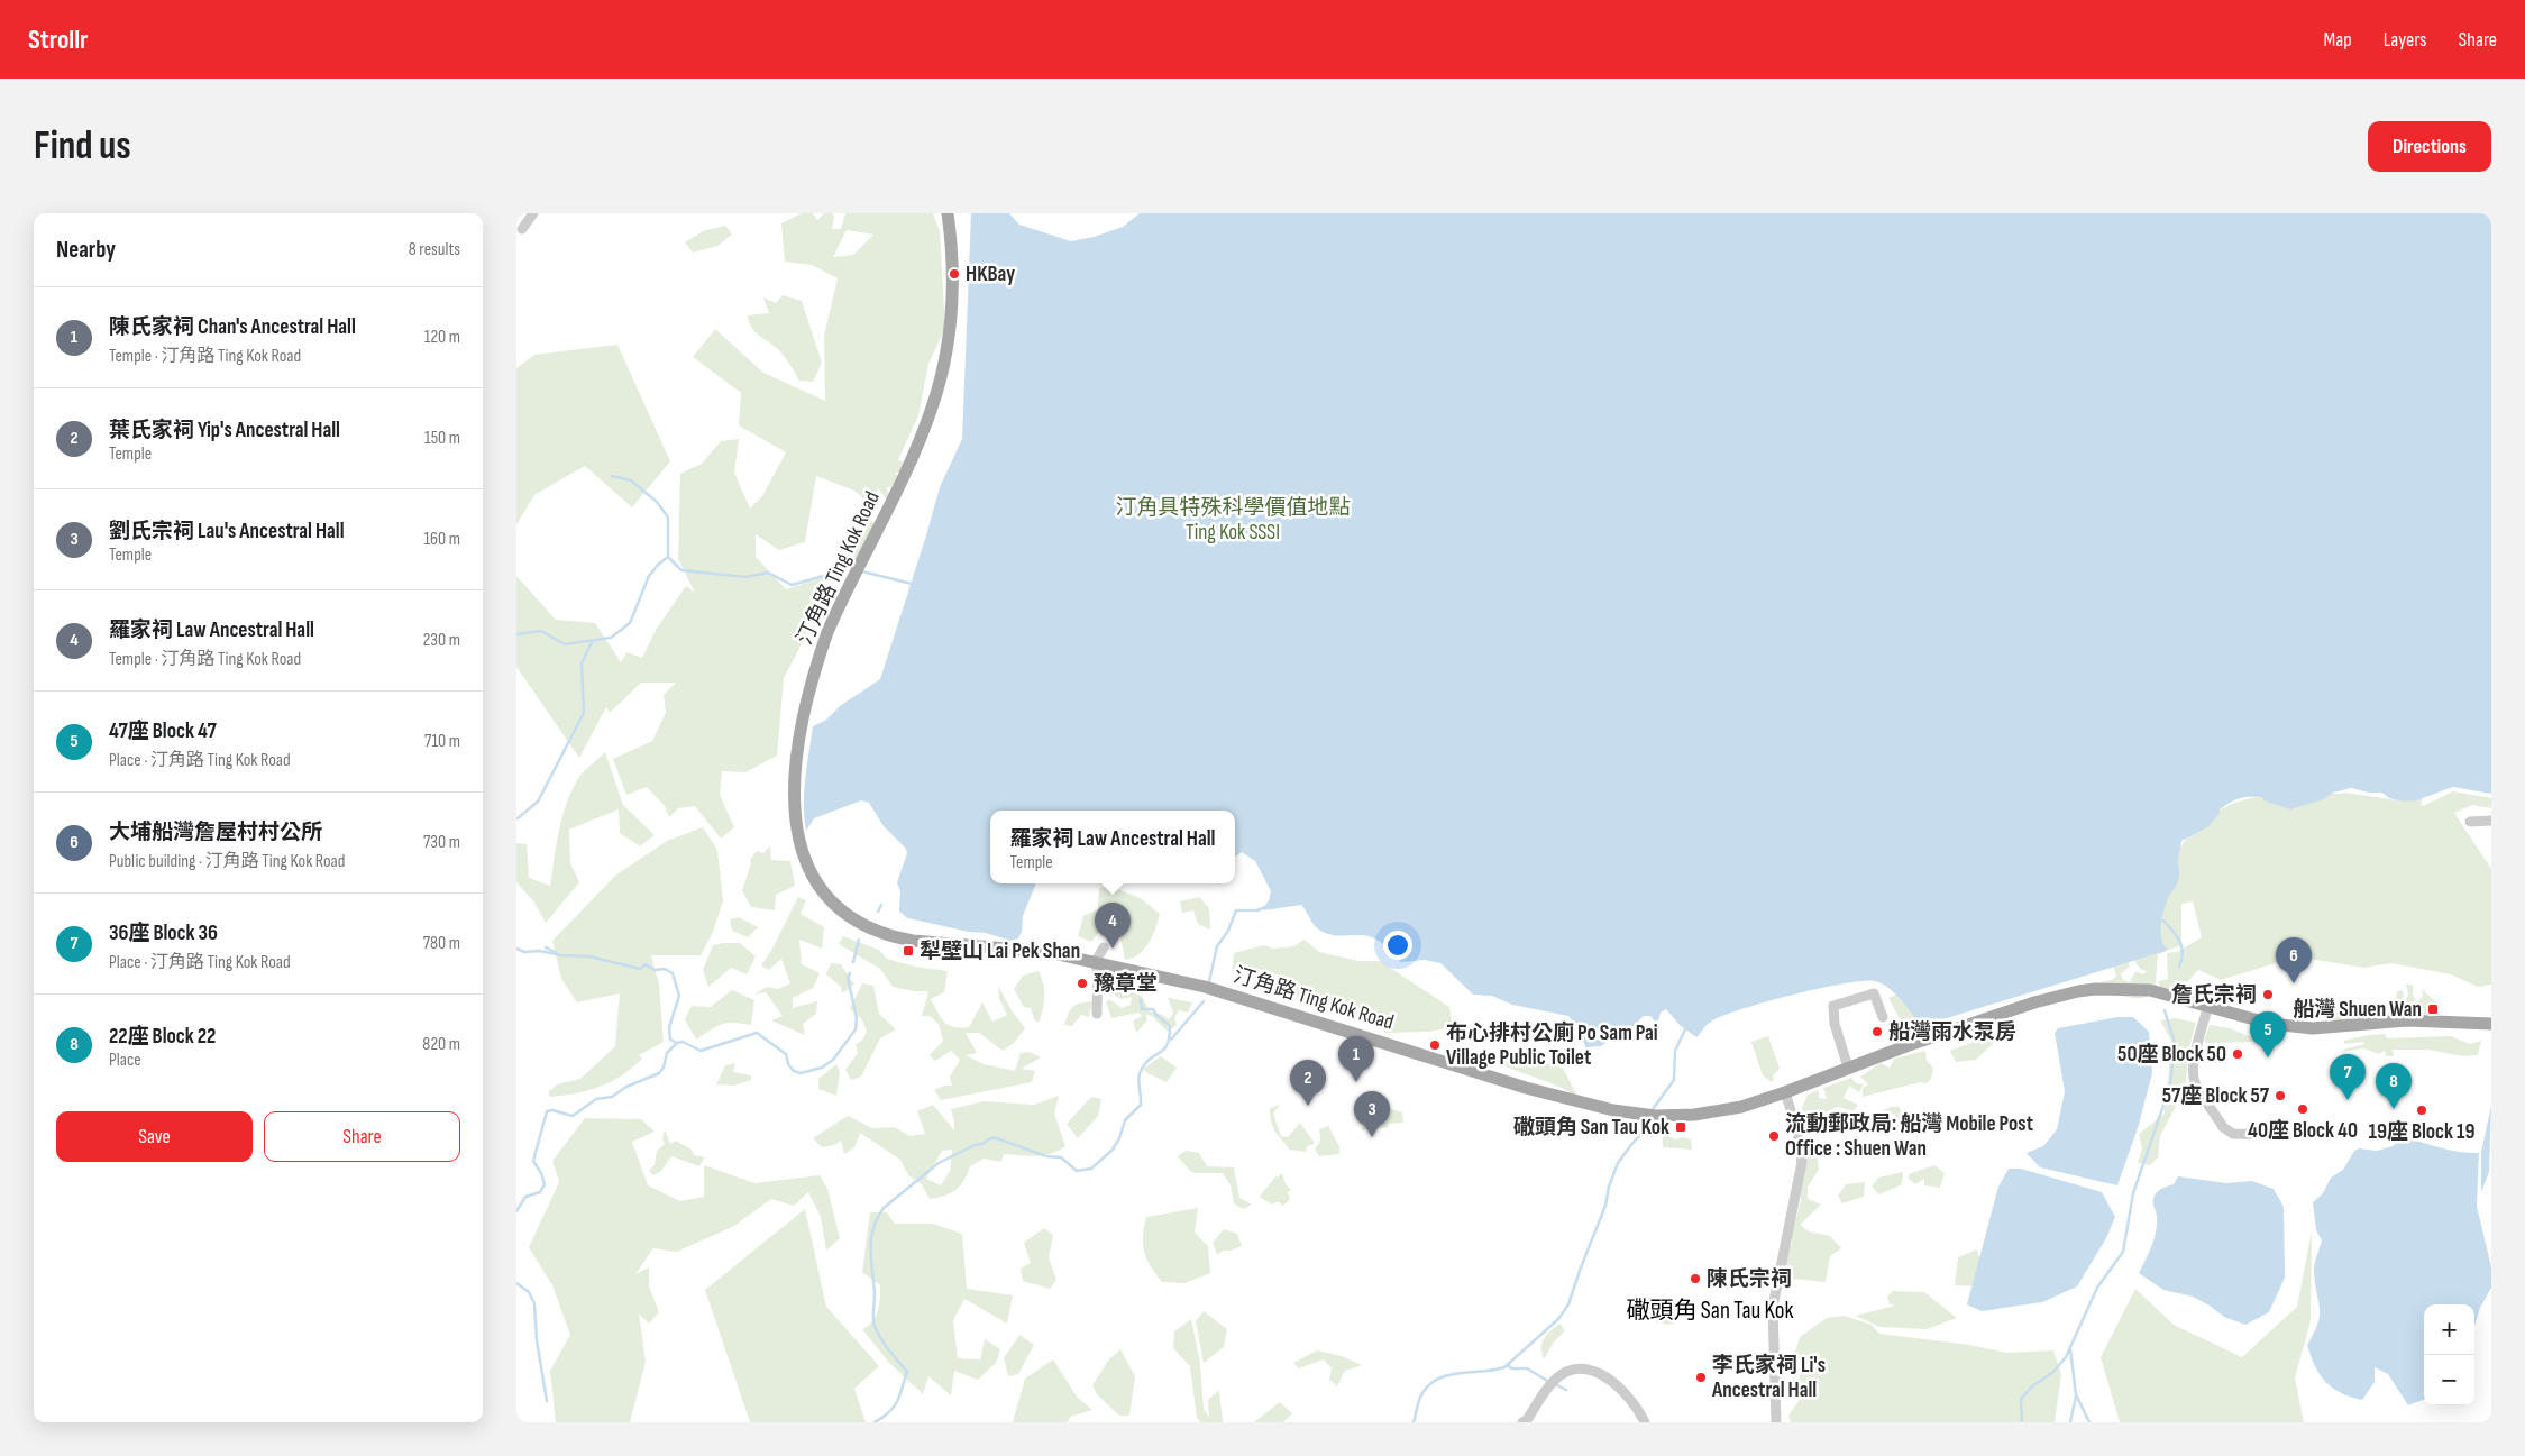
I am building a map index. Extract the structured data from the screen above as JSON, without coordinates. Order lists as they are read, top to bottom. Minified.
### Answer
{"streets":{"main road":["汀角路 Ting Kok Road"]},"districts":["䃟頭角 San Tau Kok"],"parks":["汀角具特殊科學價值地點 Ting Kok SSSI"],"places":{"other":["HKBay","豫章堂","詹氏宗祠","船灣雨水泵房","布心排村公廁 Po Sam Pai Village Public Toilet","50座 Block 50","57座 Block 57","40座 Block 40","19座 Block 19","流動郵政局: 船灣 Mobile Post Office : Shuen Wan","陳氏宗祠","李氏家祠 Li's Ancestral Hall"],"transit":["犁壁山 Lai Pek Shan","船灣 Shuen Wan","䃟頭角 San Tau Kok"]},"page":{"header":"Strollr","nav":["Map","Layers","Share"],"buttons":["Directions",["Save","Share"]],"title":"Find us","heading":["Nearby","8 results"],"list":[{"mark":"1","name":"陳氏家祠 Chan's Ancestral Hall","note":"Temple · 汀角路 Ting Kok Road","value":"120 m"},{"mark":"2","name":"葉氏家祠 Yip's Ancestral Hall","note":"Temple","value":"150 m"},{"mark":"3","name":"劉氏宗祠 Lau's Ancestral Hall","note":"Temple","value":"160 m"},{"mark":"4","name":"羅家祠 Law Ancestral Hall","note":"Temple · 汀角路 Ting Kok Road","value":"230 m"},{"mark":"5","name":"47座 Block 47","note":"Place · 汀角路 Ting Kok Road","value":"710 m"},{"mark":"6","name":"大埔船灣詹屋村村公所","note":"Public building · 汀角路 Ting Kok Road","value":"730 m"},{"mark":"7","name":"36座 Block 36","note":"Place · 汀角路 Ting Kok Road","value":"780 m"},{"mark":"8","name":"22座 Block 22","note":"Place","value":"820 m"}],"popup":["羅家祠 Law Ancestral Hall","Temple"],"pins":["4","6","5","1","7","2","8","3"],"map_buttons":["+","−"]}}
